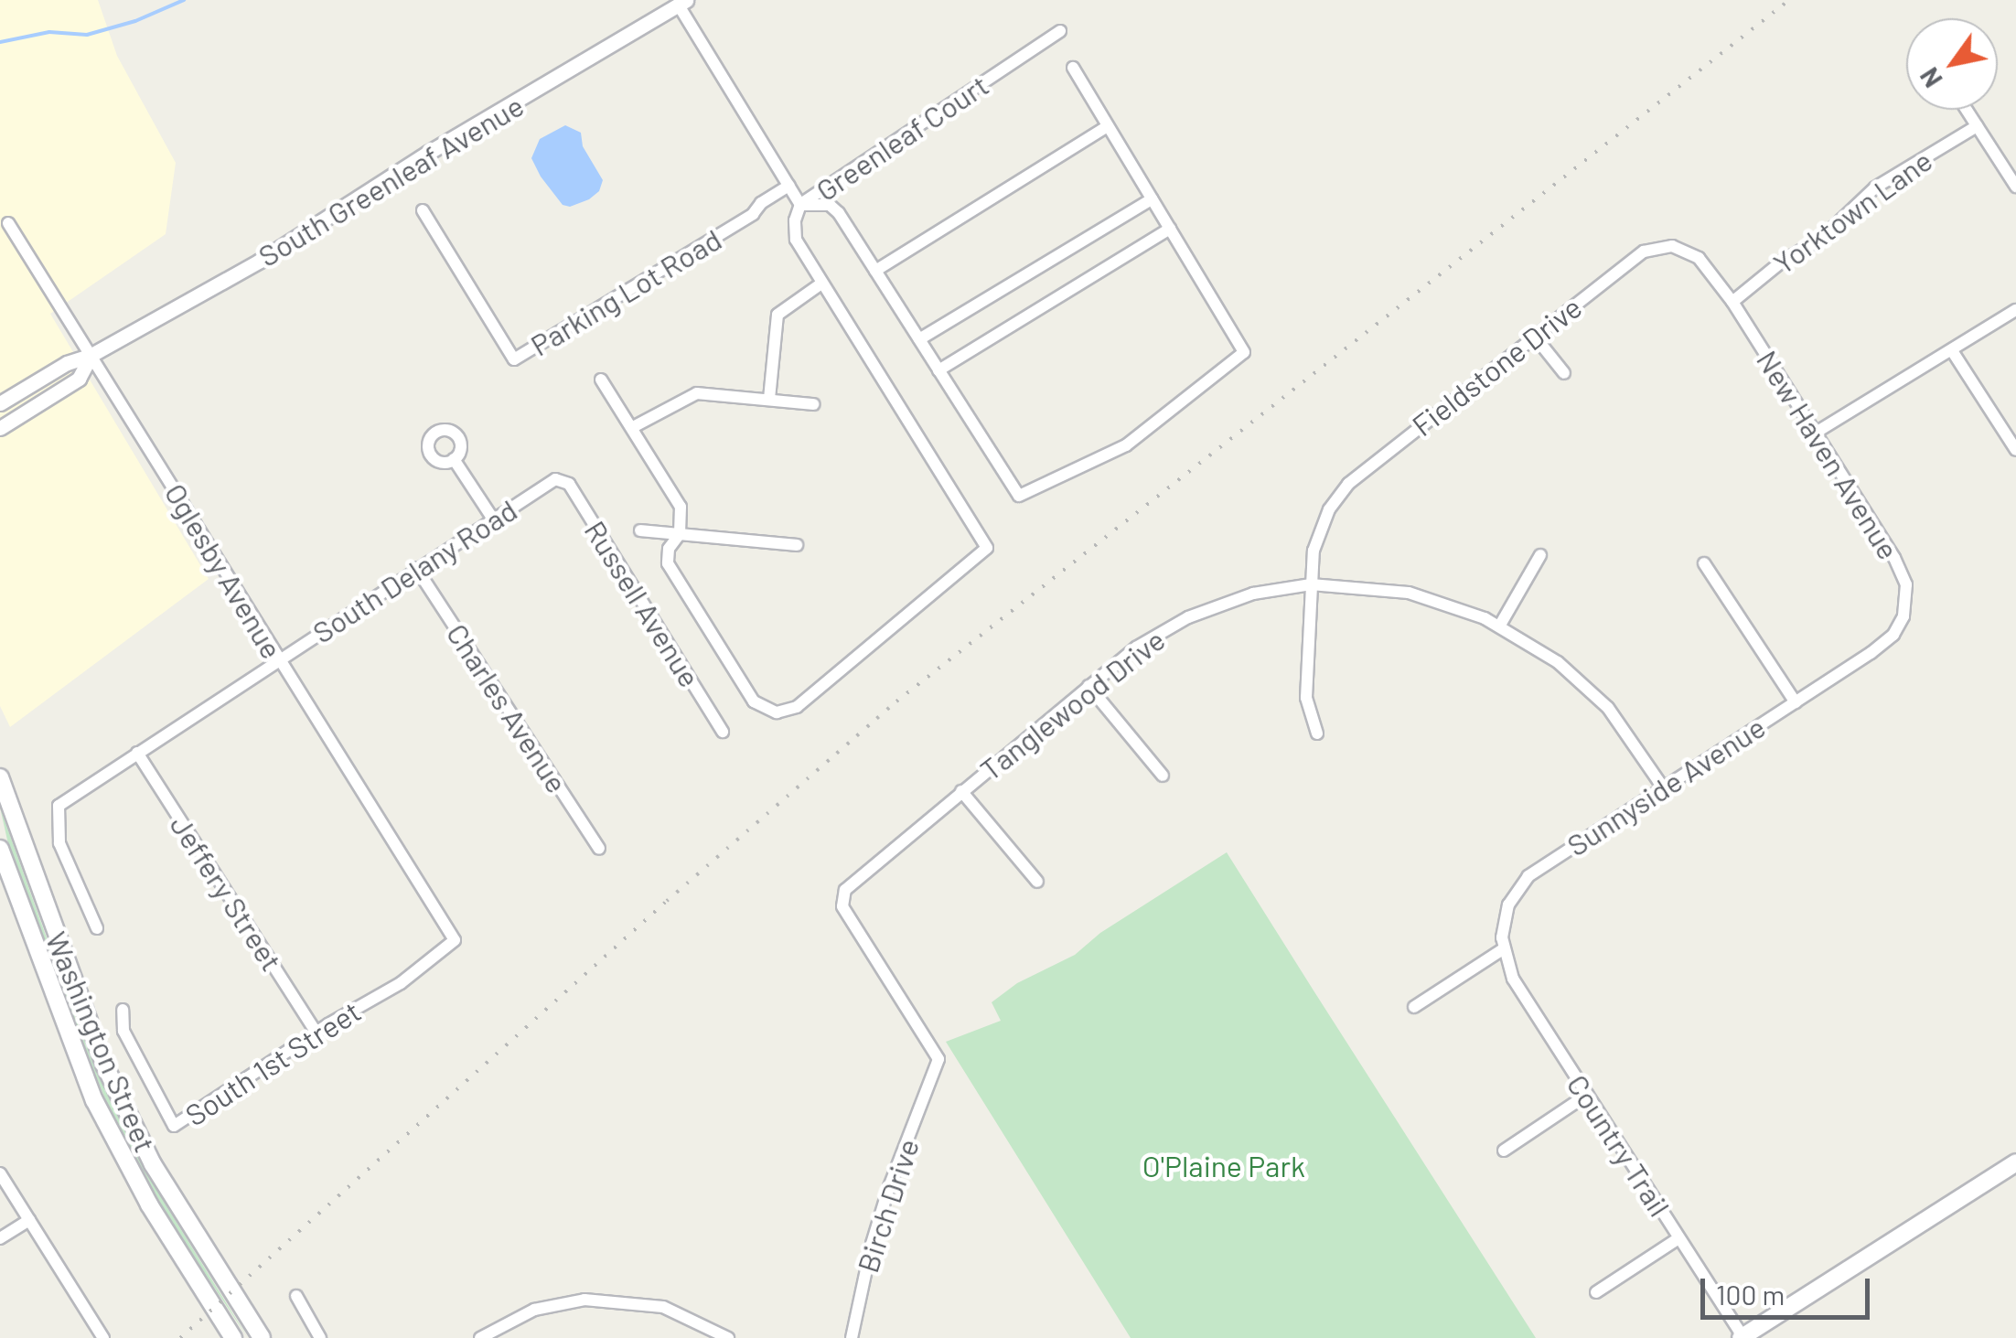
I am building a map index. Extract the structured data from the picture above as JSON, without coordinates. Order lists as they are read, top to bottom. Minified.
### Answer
{"streets":{"main road":["Washington Street"],"street":["Greenleaf Court","South Greenleaf Avenue","Yorktown Lane","Parking Lot Road","Fieldstone Drive","New Haven Avenue","Oglesby Avenue","South Delany Road","Russell Avenue","Tanglewood Drive","Charles Avenue","Sunnyside Avenue","Jeffery Street","South 1st Street","Country Trail","Birch Drive"]},"crossings":[["Greenleaf Court","South Greenleaf Avenue"],["Greenleaf Court","Parking Lot Road"],["South Greenleaf Avenue","Oglesby Avenue"],["Yorktown Lane","Fieldstone Drive"],["Yorktown Lane","New Haven Avenue"],["Fieldstone Drive","New Haven Avenue"],["Fieldstone Drive","Tanglewood Drive"],["New Haven Avenue","Sunnyside Avenue"],["Oglesby Avenue","South Delany Road"],["Oglesby Avenue","South 1st Street"],["South Delany Road","Russell Avenue"],["South Delany Road","Charles Avenue"],["South Delany Road","Jeffery Street"],["Tanglewood Drive","Sunnyside Avenue"],["Tanglewood Drive","Birch Drive"],["Sunnyside Avenue","Country Trail"],["Jeffery Street","South 1st Street"]],"parks":["O'Plaine Park"],"scale_bar":"100 m","north":"bottom left"}
